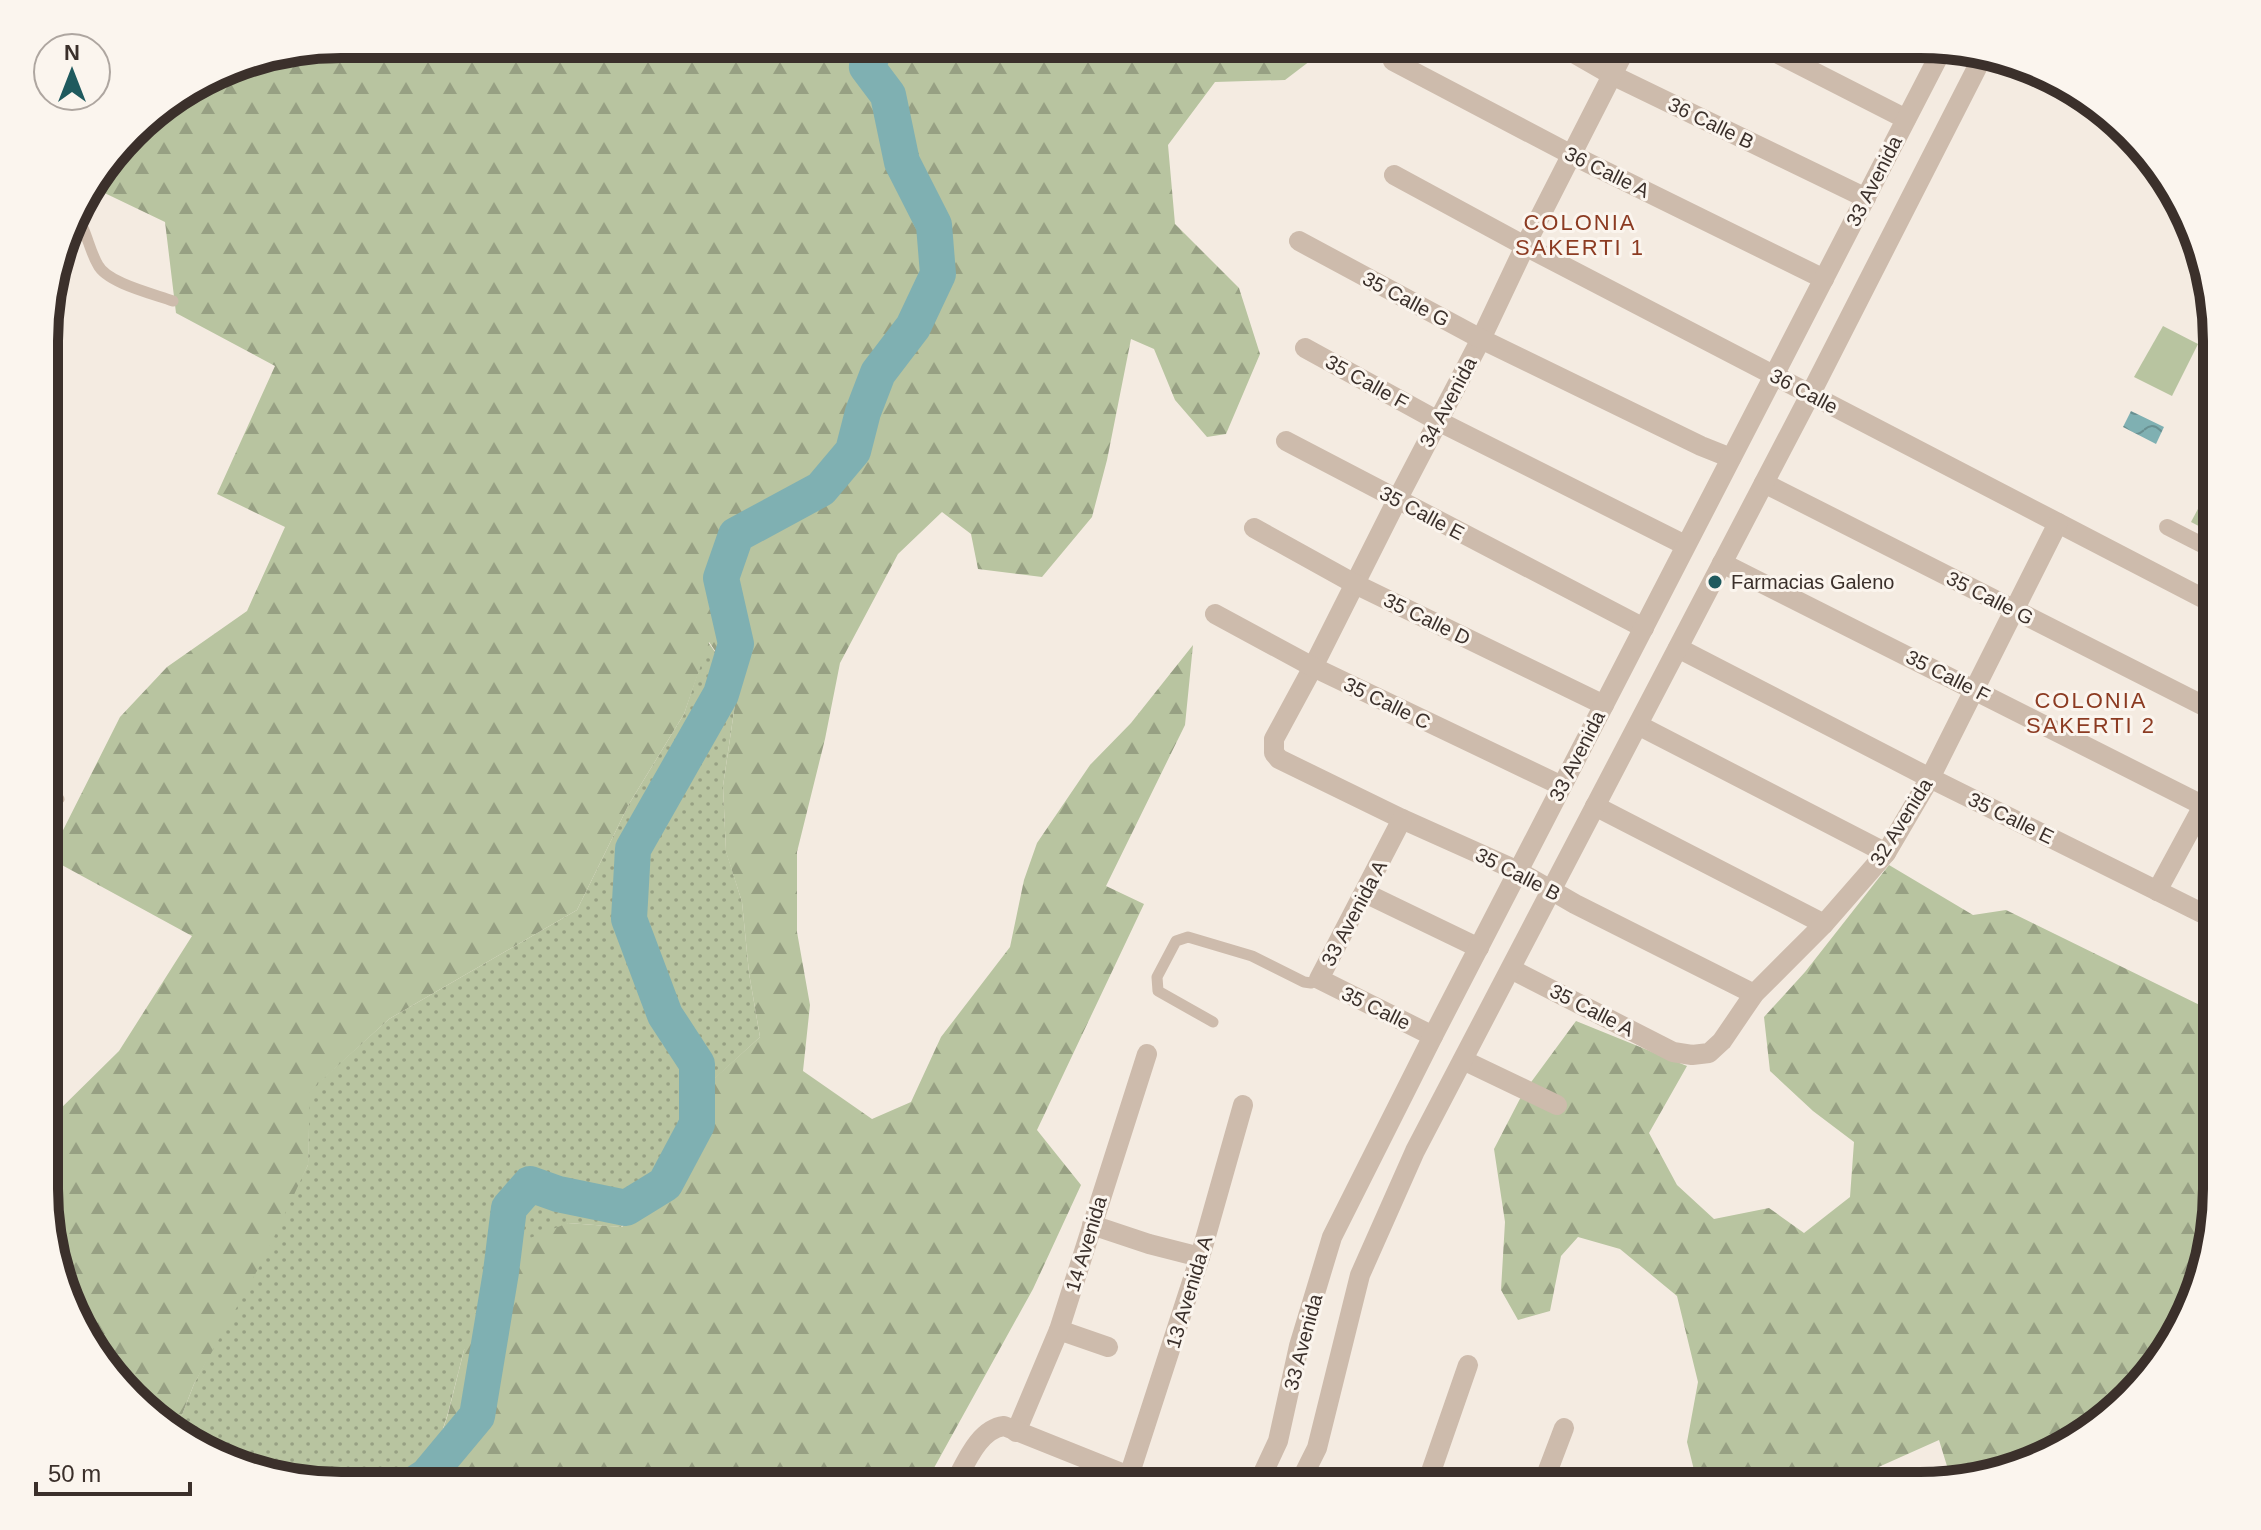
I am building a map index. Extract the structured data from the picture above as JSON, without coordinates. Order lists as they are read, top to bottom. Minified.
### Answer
{"streets":{"street":["36 Calle B","36 Calle A","33 Avenida","35 Calle G","35 Calle F","36 Calle","34 Avenida","35 Calle E","35 Calle D","35 Calle C","32 Avenida","35 Calle B","33 Avenida A","35 Calle","35 Calle A","14 Avenida","13 Avenida A"]},"crossings":[["36 Calle B","33 Avenida"],["36 Calle B","34 Avenida"],["36 Calle A","33 Avenida"],["36 Calle A","34 Avenida"],["33 Avenida","35 Calle G"],["33 Avenida","35 Calle F"],["33 Avenida","36 Calle"],["33 Avenida","35 Calle E"],["33 Avenida","35 Calle D"],["33 Avenida","35 Calle C"],["33 Avenida","35 Calle B"],["33 Avenida","35 Calle"],["33 Avenida","35 Calle A"],["35 Calle G","34 Avenida"],["35 Calle G","32 Avenida"],["35 Calle F","34 Avenida"],["35 Calle F","32 Avenida"],["36 Calle","34 Avenida"],["36 Calle","32 Avenida"],["34 Avenida","35 Calle E"],["34 Avenida","35 Calle D"],["34 Avenida","35 Calle C"],["34 Avenida","35 Calle B"],["35 Calle E","32 Avenida"],["32 Avenida","35 Calle B"],["32 Avenida","35 Calle A"],["35 Calle B","33 Avenida A"],["33 Avenida A","35 Calle"]],"districts":["COLONIA SAKERTI 1","COLONIA SAKERTI 2"],"places":["Farmacias Galeno"],"scale_bar":"50 m","north":"top"}
